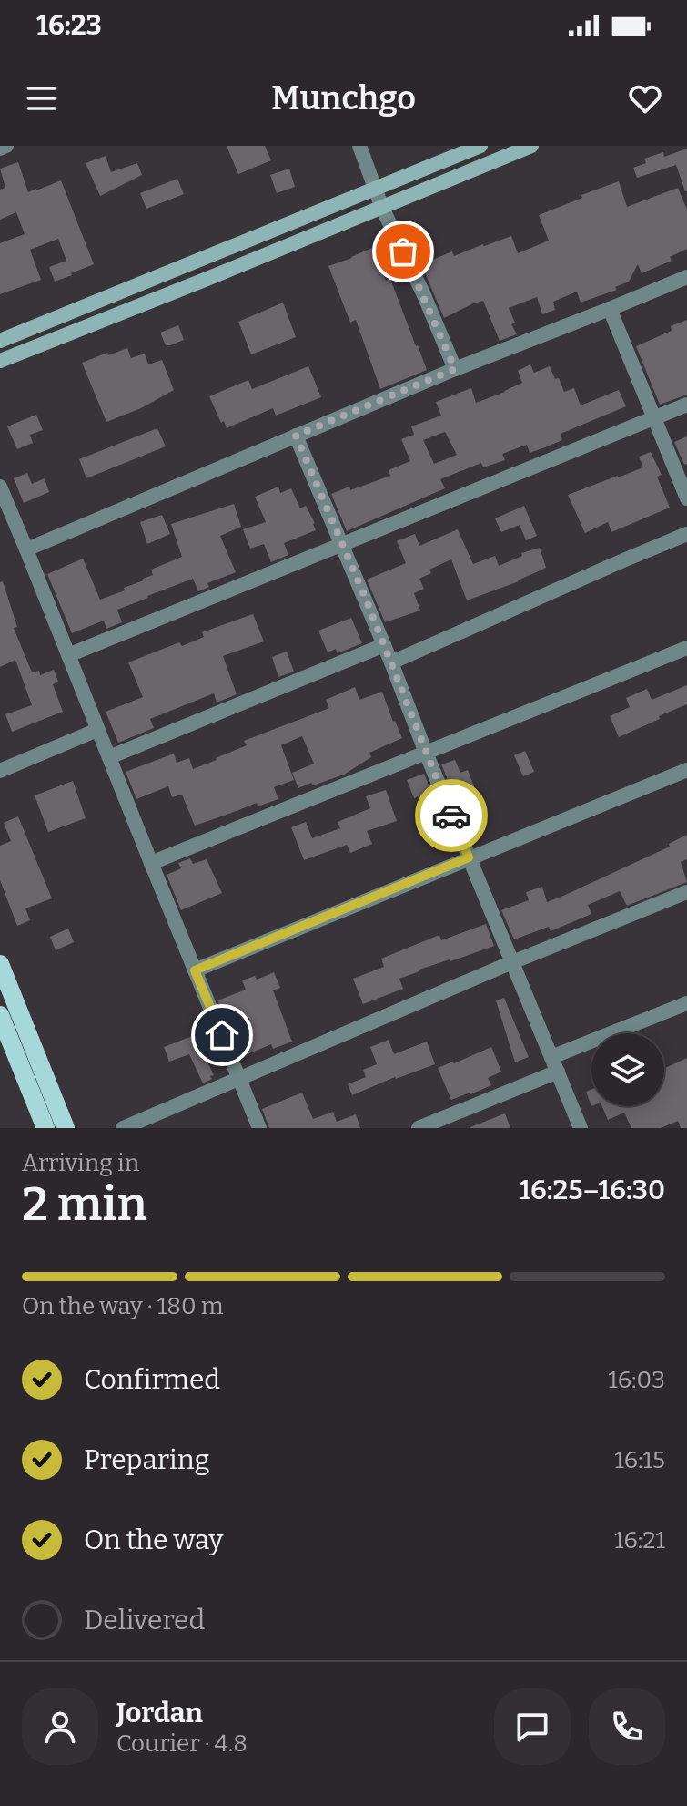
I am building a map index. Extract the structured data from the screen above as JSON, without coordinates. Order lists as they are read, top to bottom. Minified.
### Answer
{"page":{"status":"16:23","header":"Munchgo","heading":["2 min","Arriving in","16:25–16:30"],"panel":["Jordan","Courier · 4.8"],"bar":"On the way · 180 m","list":[["Confirmed","16:03"],["Preparing","16:15"],["On the way","16:21"],"Delivered"]}}
